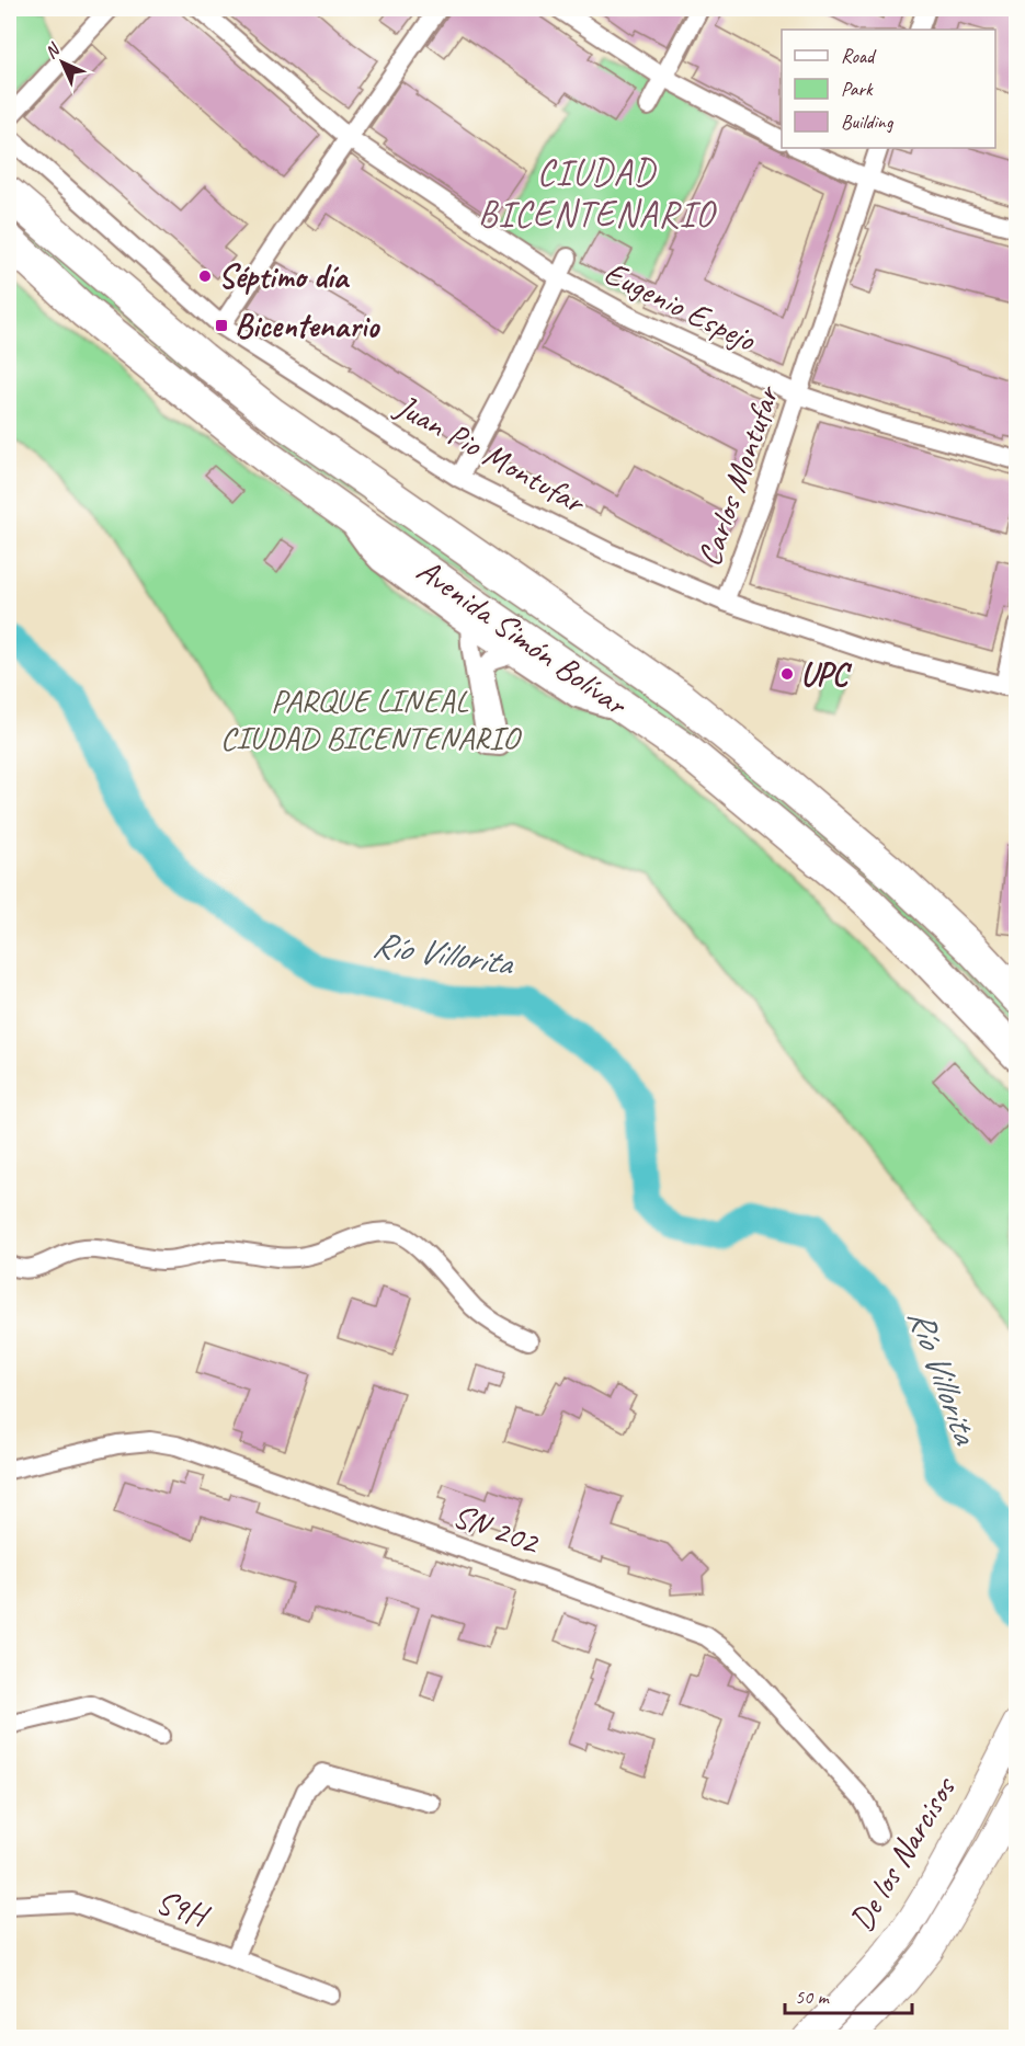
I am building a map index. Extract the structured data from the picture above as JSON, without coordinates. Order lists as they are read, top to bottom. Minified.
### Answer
{"streets":{"highway":["Avenida Simón Bolívar"],"main road":["De los Narcisos"],"street":["Eugenio Espejo","Juan Pio Montufar","Carlos Montufar","SN 202","S9H"]},"crossings":[["Eugenio Espejo","Carlos Montufar"],["Juan Pio Montufar","Carlos Montufar"]],"districts":["CIUDAD BICENTENARIO"],"water":["Río Villorita"],"parks":["PARQUE LINEAL CIUDAD BICENTENARIO"],"places":{"other":["Séptimo día","UPC"],"transit":["Bicentenario"]},"legend":["Road","Park","Building"],"scale_bar":"50 m","north":"top left"}
